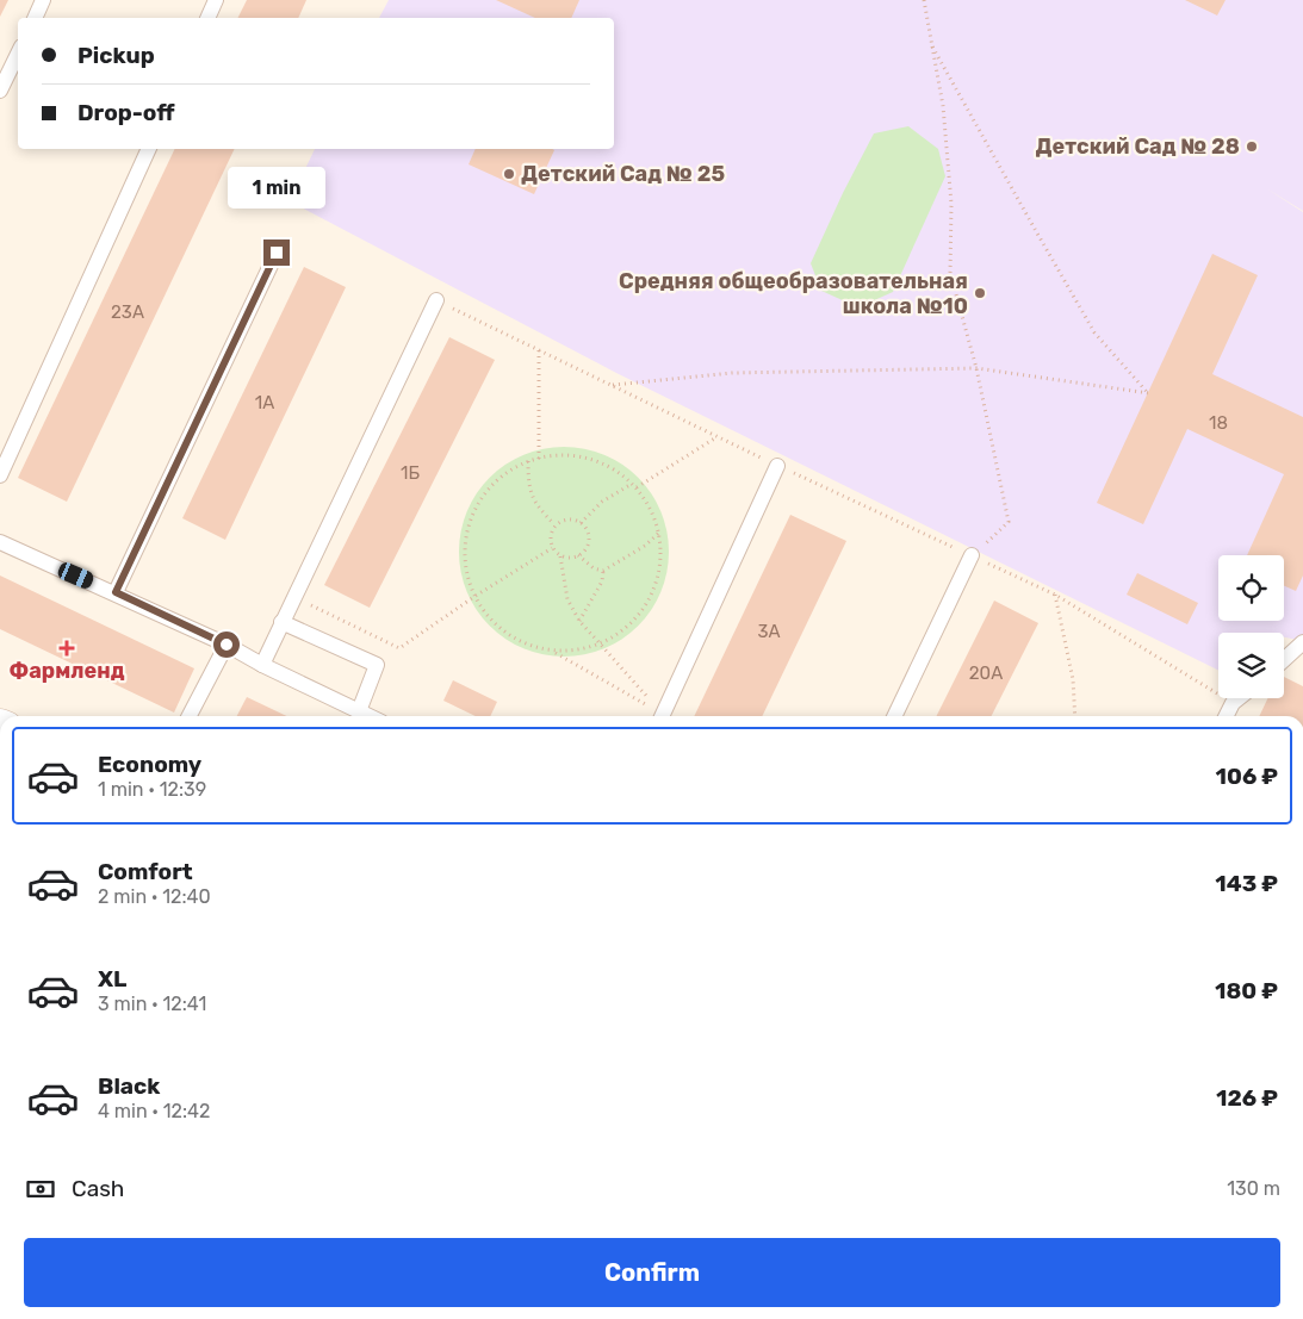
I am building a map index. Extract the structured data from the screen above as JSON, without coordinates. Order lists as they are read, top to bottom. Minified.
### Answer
{"places":{"other":["Детский Сад № 28","Детский Сад № 25","Средняя общеобразовательная школа №10"],"health":["Фармленд"]},"house_numbers":["23А","1А","18","1Б","3А","20А"],"page":{"banner":["Pickup","Drop-off"],"bubble":"1 min","list":[{"name":"Economy","note":"1 min · 12:39","value":"106 ₽"},{"name":"Comfort","note":"2 min · 12:40","value":"143 ₽"},{"name":"XL","note":"3 min · 12:41","value":"180 ₽"},{"name":"Black","note":"4 min · 12:42","value":"126 ₽"}],"pay":["Cash","130 m"],"buttons":"Confirm"}}
